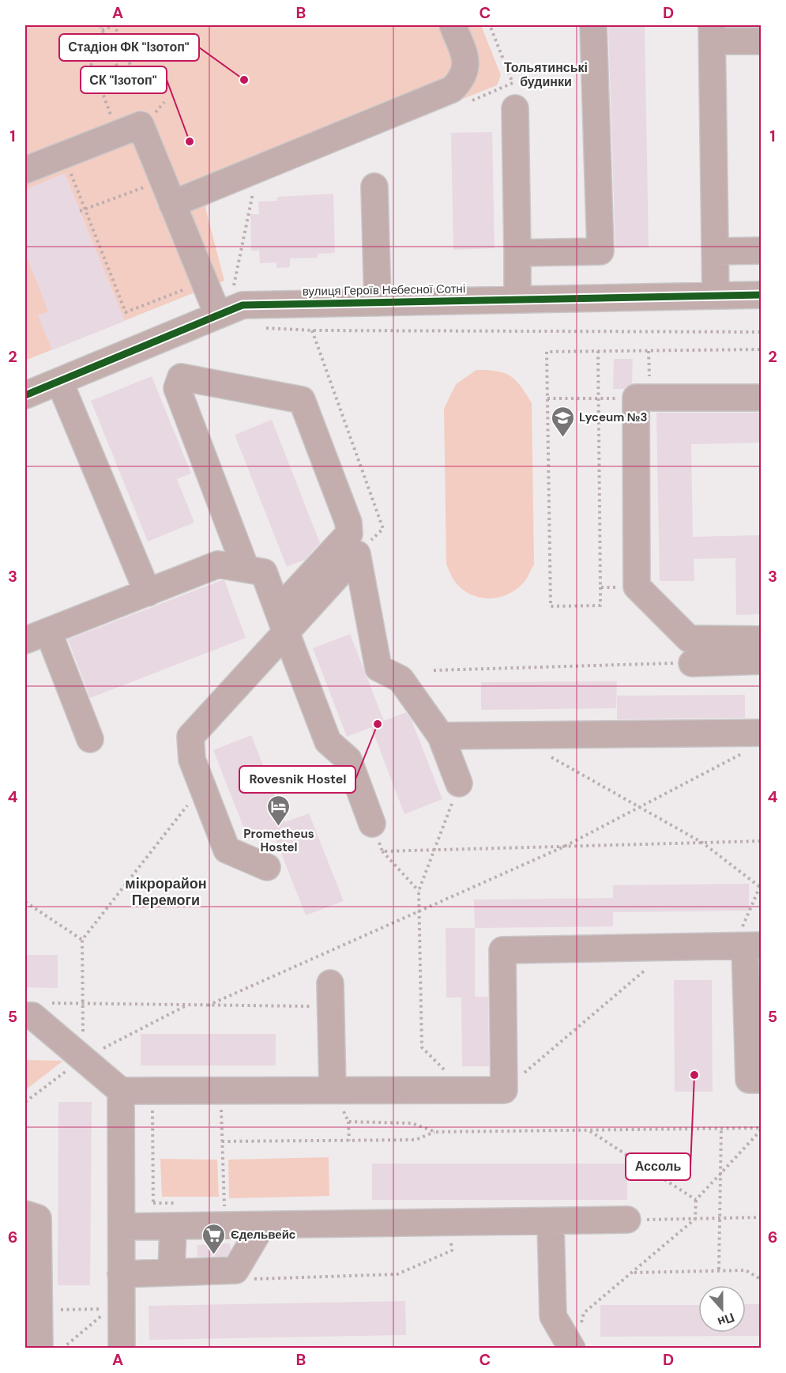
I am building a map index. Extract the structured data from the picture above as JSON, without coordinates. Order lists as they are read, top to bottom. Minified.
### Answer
{"streets":{"street":["вулиця Героїв Небесної Сотні"]},"districts":["Тольятинські будинки","мікрорайон Перемоги"],"places":{"other":["Стадіон ФК \"Ізотоп\"","СК \"Ізотоп\"","Rovesnik Hostel","Ассоль"],"school or university":["Lyceum №3"],"hotel":["Prometheus Hostel"],"supermarket":["Єдельвейс"]},"north":"bottom","grid":{"columns":["A","B","C","D"],"rows":["1","2","3","4","5","6"]}}
